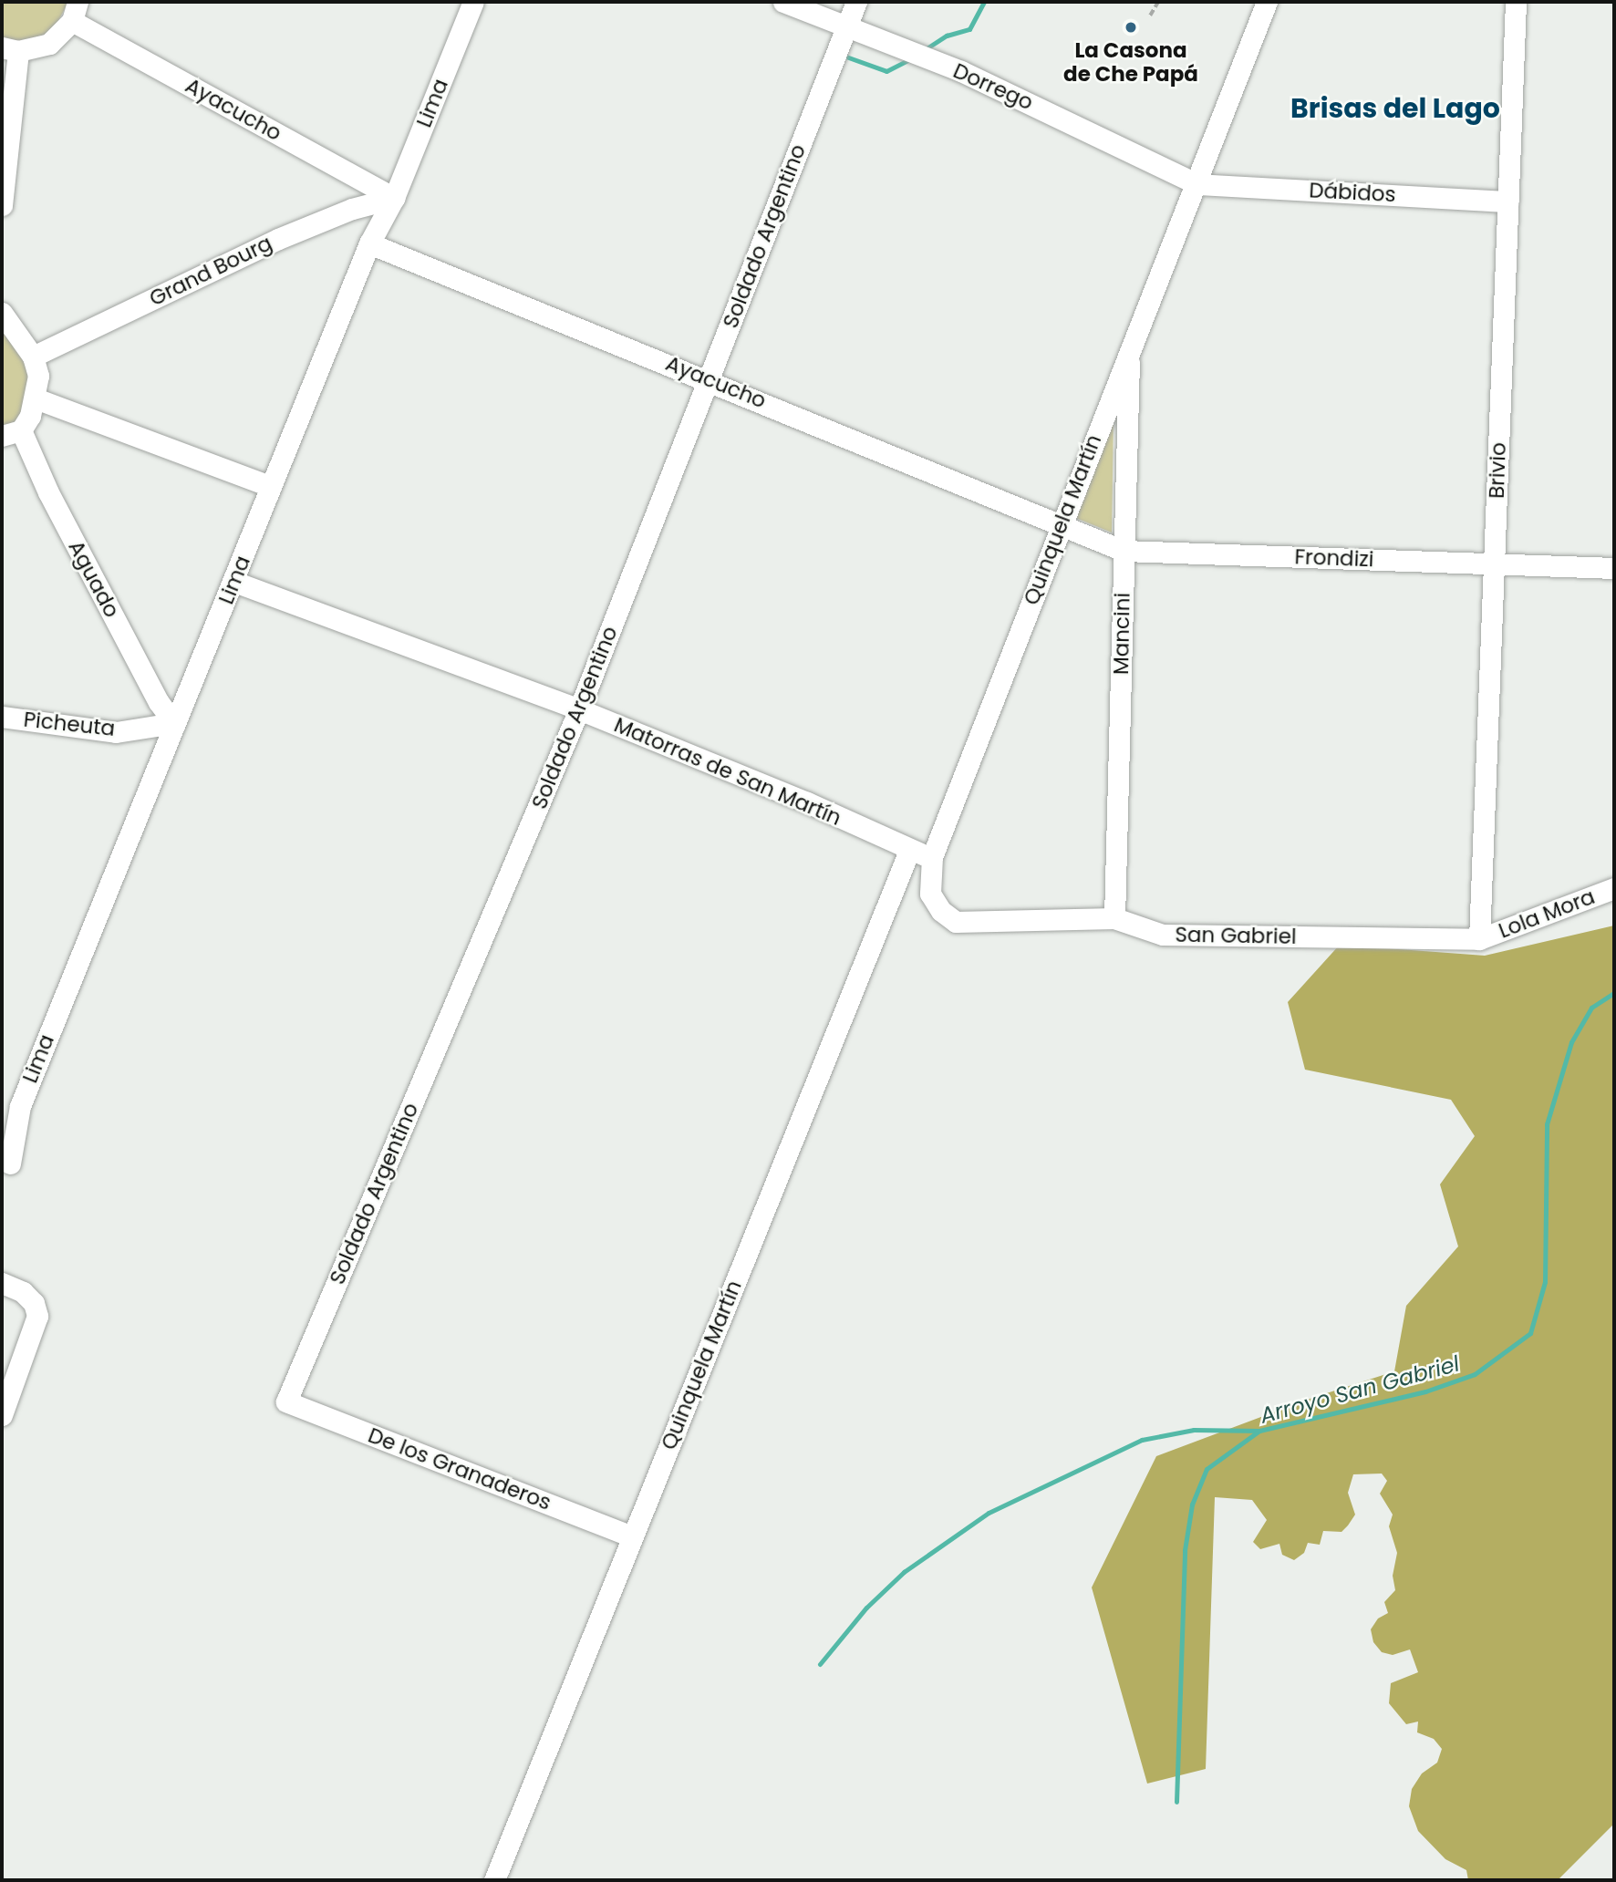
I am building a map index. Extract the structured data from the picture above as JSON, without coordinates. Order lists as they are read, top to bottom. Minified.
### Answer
{"streets":{"street":["Dorrego","Lima","Ayacucho","Dábidos","Soldado Argentino","Grand Bourg","Brivio","Quinquela Martín","Frondizi","Aguado","Mancini","Picheuta","Matorras de San Martín","Lola Mora","San Gabriel","De los Granaderos"]},"crossings":[["Dorrego","Dábidos"],["Dorrego","Soldado Argentino"],["Dorrego","Quinquela Martín"],["Lima","Ayacucho"],["Lima","Grand Bourg"],["Lima","Aguado"],["Lima","Picheuta"],["Lima","Matorras de San Martín"],["Ayacucho","Soldado Argentino"],["Ayacucho","Grand Bourg"],["Ayacucho","Quinquela Martín"],["Ayacucho","Frondizi"],["Dábidos","Brivio"],["Dábidos","Quinquela Martín"],["Soldado Argentino","Matorras de San Martín"],["Soldado Argentino","De los Granaderos"],["Brivio","Frondizi"],["Brivio","Lola Mora"],["Brivio","San Gabriel"],["Quinquela Martín","Frondizi"],["Quinquela Martín","Mancini"],["Quinquela Martín","Matorras de San Martín"],["Quinquela Martín","San Gabriel"],["Quinquela Martín","De los Granaderos"],["Frondizi","Mancini"],["Aguado","Picheuta"],["Mancini","San Gabriel"],["Matorras de San Martín","San Gabriel"],["Lola Mora","San Gabriel"]],"districts":["Brisas del Lago"],"water":["Arroyo San Gabriel"],"places":["La Casona de Che Papá"]}
